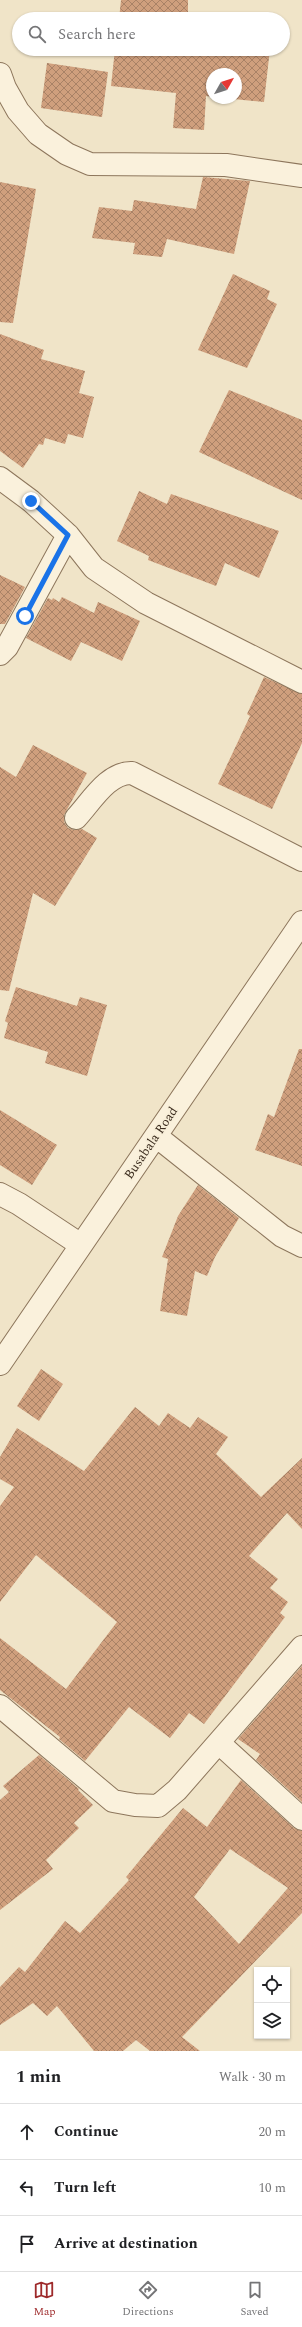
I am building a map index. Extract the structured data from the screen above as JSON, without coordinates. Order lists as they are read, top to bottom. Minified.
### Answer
{"streets":{"street":["Busabala Road"]},"north":"top right","page":{"search":"Search here","heading":["1 min","Walk · 30 m"],"list":[["Continue","20 m"],["Turn left","10 m"],"Arrive at destination"],"nav":["Map","Directions","Saved"]}}
